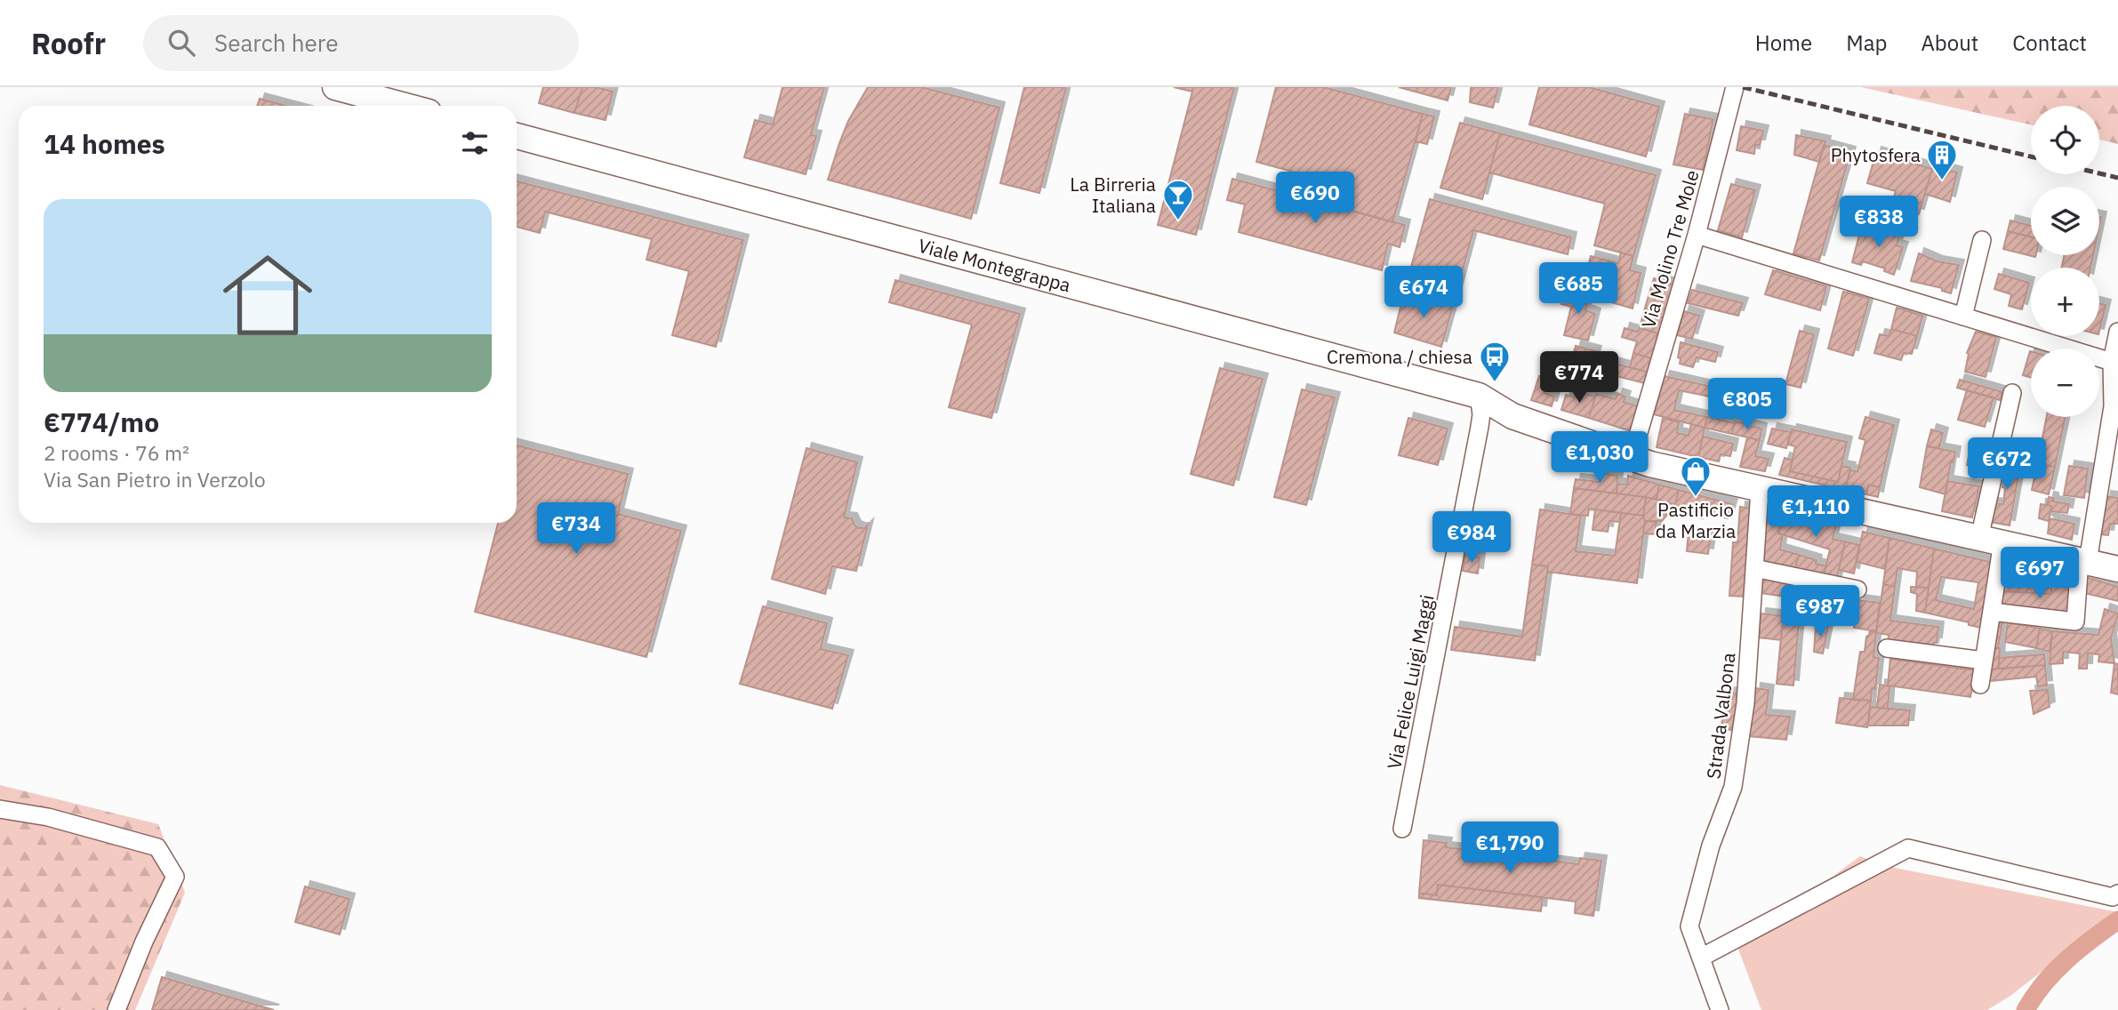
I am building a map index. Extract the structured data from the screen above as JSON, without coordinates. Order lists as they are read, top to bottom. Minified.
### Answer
{"streets":{"main road":["Viale Montegrappa"],"street":["Via Molino Tre Mole","Via Felice Luigi Maggi","Strada Valbona"]},"crossings":[["Via Molino Tre Mole","Viale Montegrappa"],["Viale Montegrappa","Via Felice Luigi Maggi"],["Viale Montegrappa","Strada Valbona"]],"places":{"building":["Phytosfera"],"bar":["La Birreria Italiana"],"bus stop":["Cremona / chiesa"],"shop":["Pastificio da Marzia"]},"page":{"header":"Roofr","search":"Search here","nav":["Home","Map","About","Contact"],"map_buttons":["+","−"],"heading":"14 homes","price":["€690","€838","€685","€674","€774","€805","€1,030","€672","€1,110","€734","€984","€697","€987","€1,790"],"list":[{"name":"€774/mo","note":"2 rooms · 76 m² · Via San Pietro in Verzolo"}]}}
